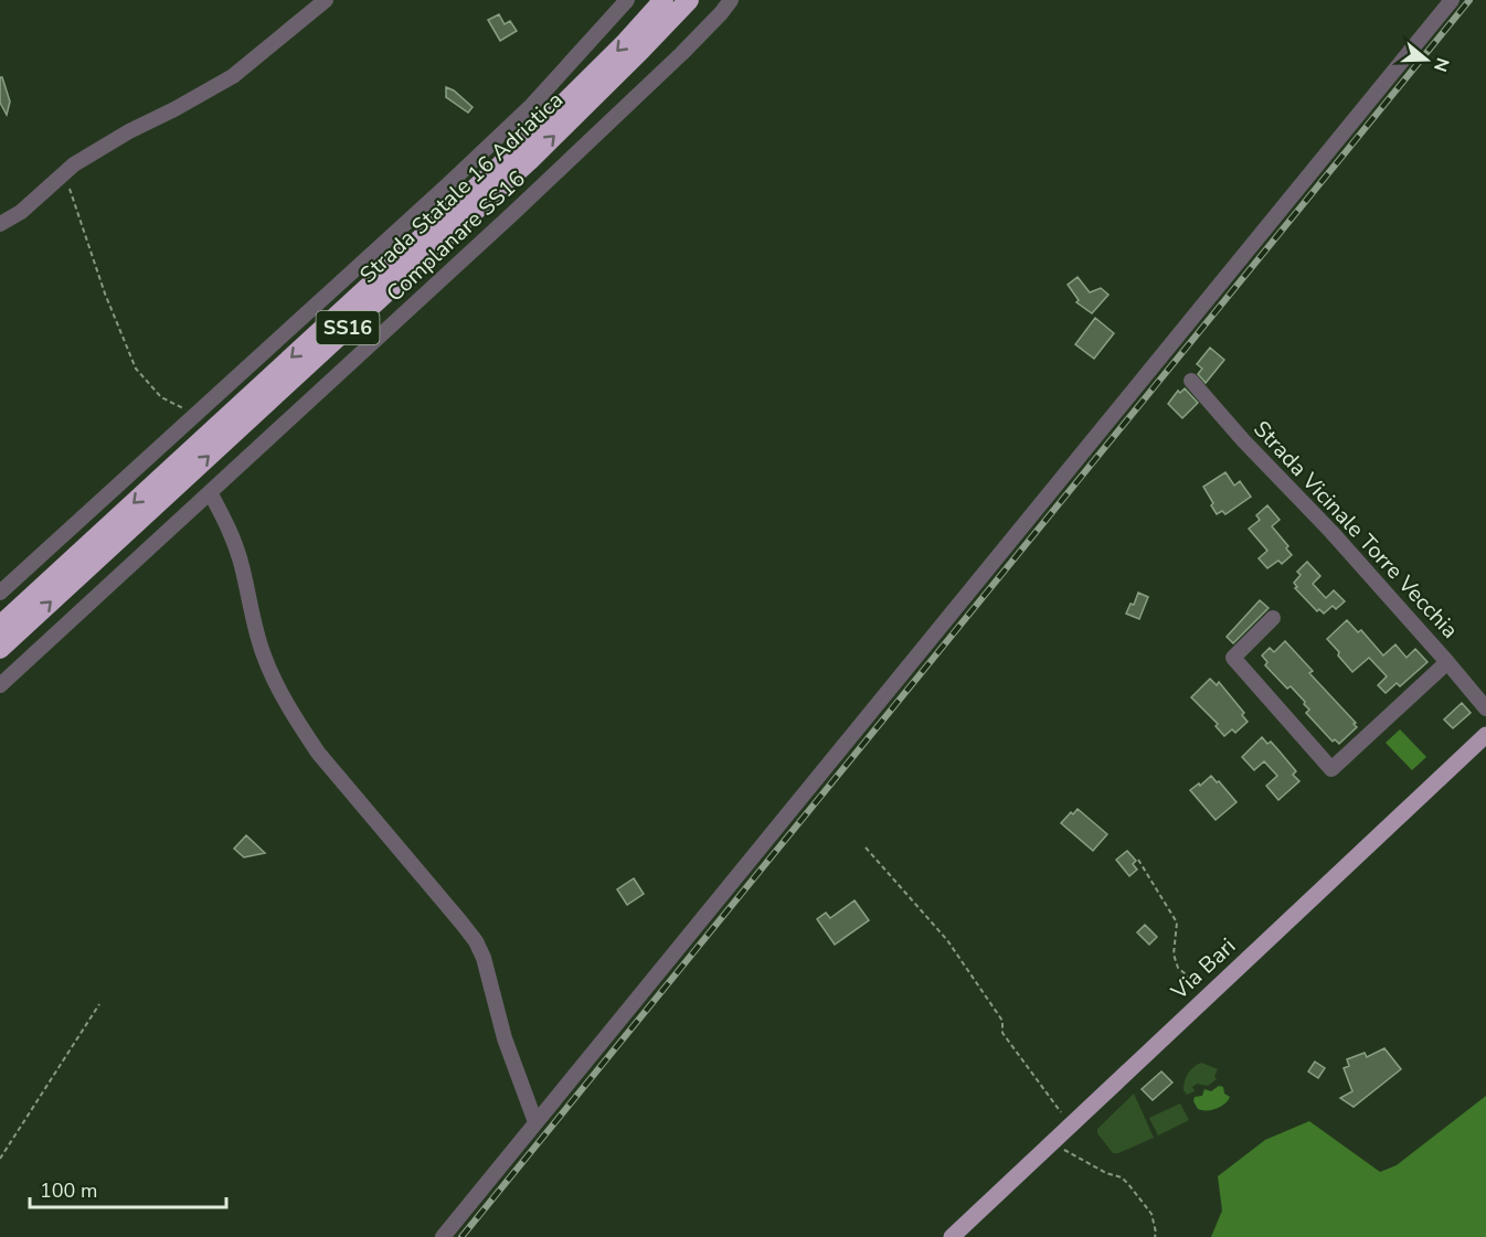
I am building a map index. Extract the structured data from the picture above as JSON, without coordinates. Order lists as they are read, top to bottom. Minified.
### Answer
{"streets":{"highway":["Strada Statale 16 Adriatica","SS16"],"main road":["Via Bari"],"street":["Complanare SS16","Strada Vicinale Torre Vecchia"]},"scale_bar":"100 m","north":"right"}
